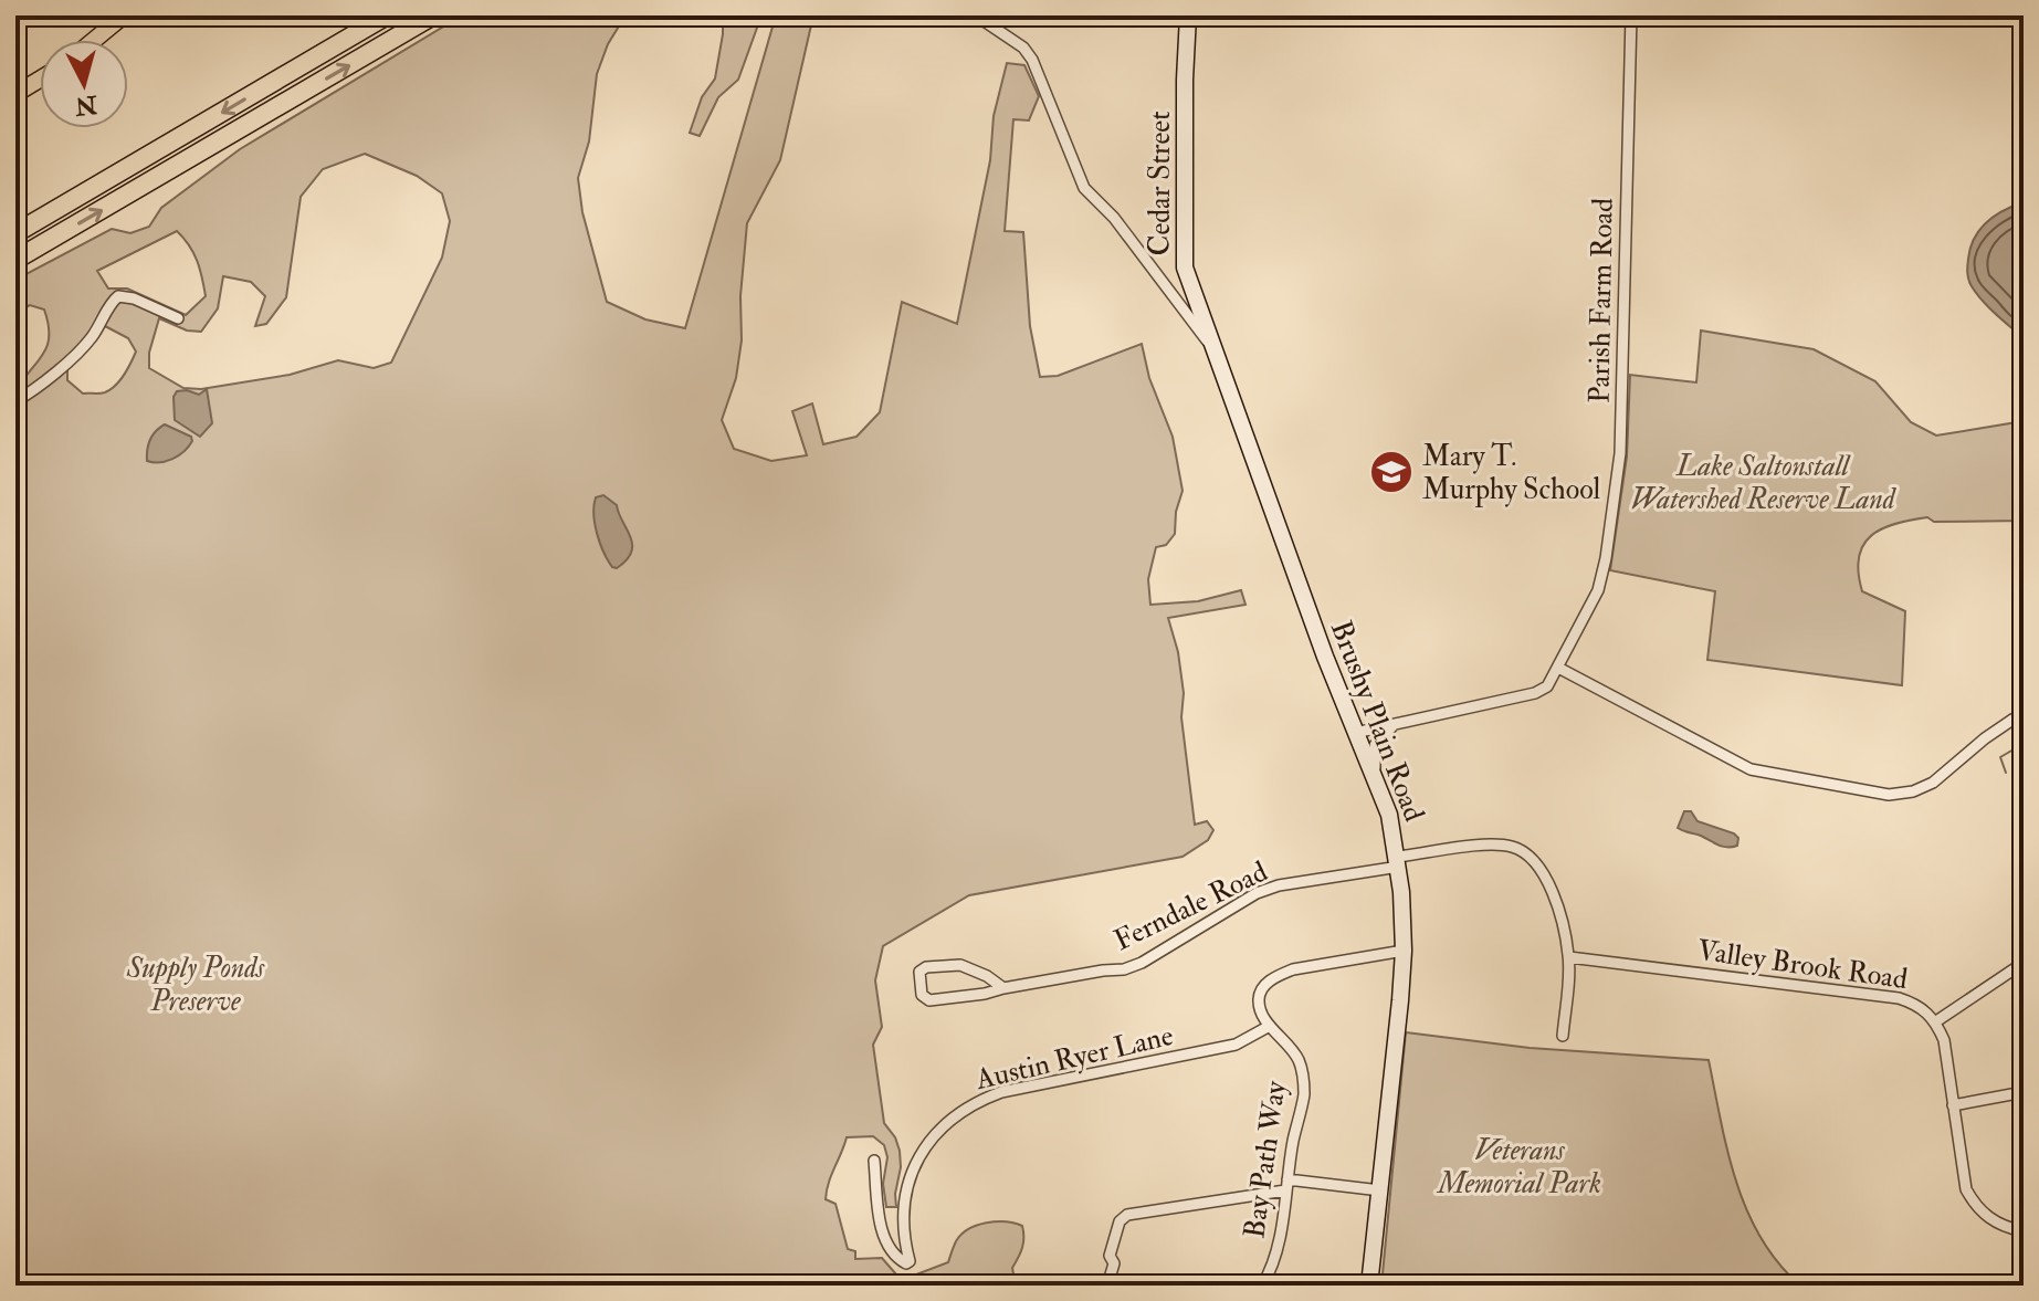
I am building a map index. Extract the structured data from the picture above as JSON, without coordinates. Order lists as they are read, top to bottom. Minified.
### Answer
{"streets":{"main road":["Cedar Street","Brushy Plain Road"],"street":["Parish Farm Road","Ferndale Road","Valley Brook Road","Austin Ryer Lane","Bay Path Way"]},"crossings":[["Cedar Street","Brushy Plain Road"],["Parish Farm Road","Brushy Plain Road"],["Brushy Plain Road","Ferndale Road"],["Ferndale Road","Valley Brook Road"],["Austin Ryer Lane","Bay Path Way"]],"parks":["Lake Saltonstall Watershed Reserve Land","Supply Ponds Preserve","Veterans Memorial Park"],"places":{"school or university":["Mary T. Murphy School"]},"north":"bottom"}
